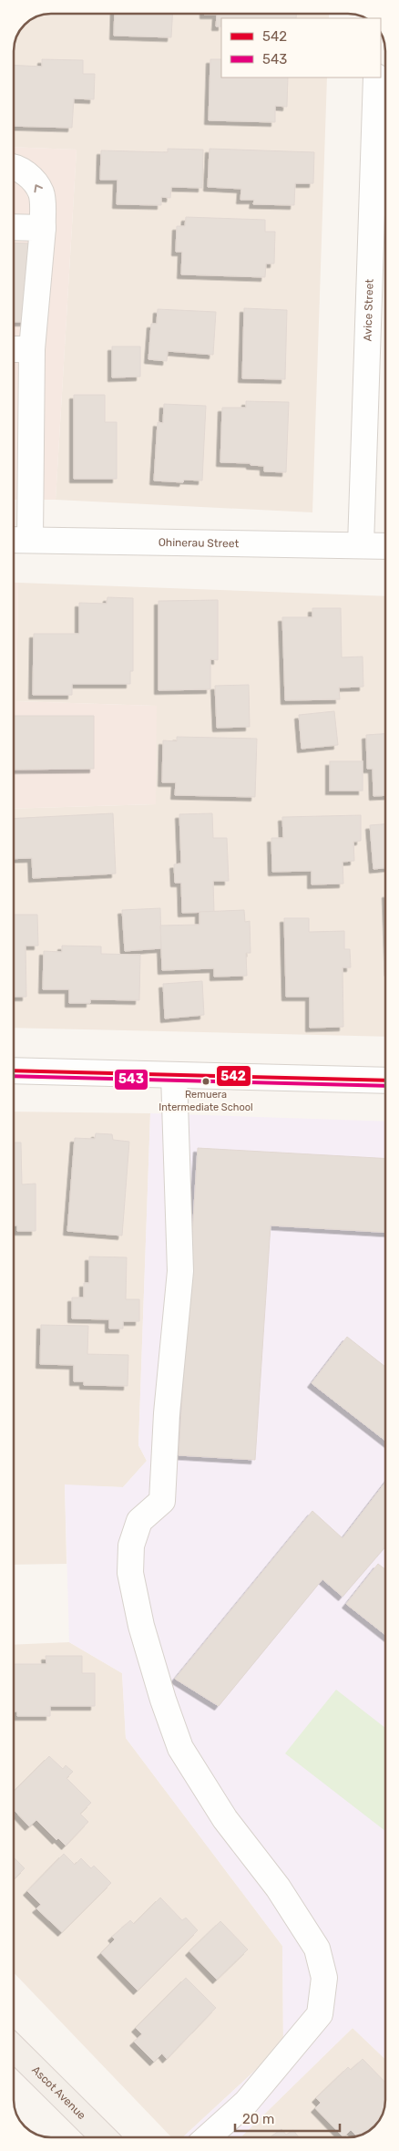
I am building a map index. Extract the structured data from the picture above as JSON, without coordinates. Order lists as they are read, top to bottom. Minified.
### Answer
{"streets":{"main road":["Ascot Avenue"],"street":["Avice Street","Ohinerau Street"]},"crossings":[["Avice Street","Ohinerau Street"]],"places":["Remuera Intermediate School"],"lines":["transit line 542","transit line 543"],"legend":["542","543"],"scale_bar":"20 m"}
